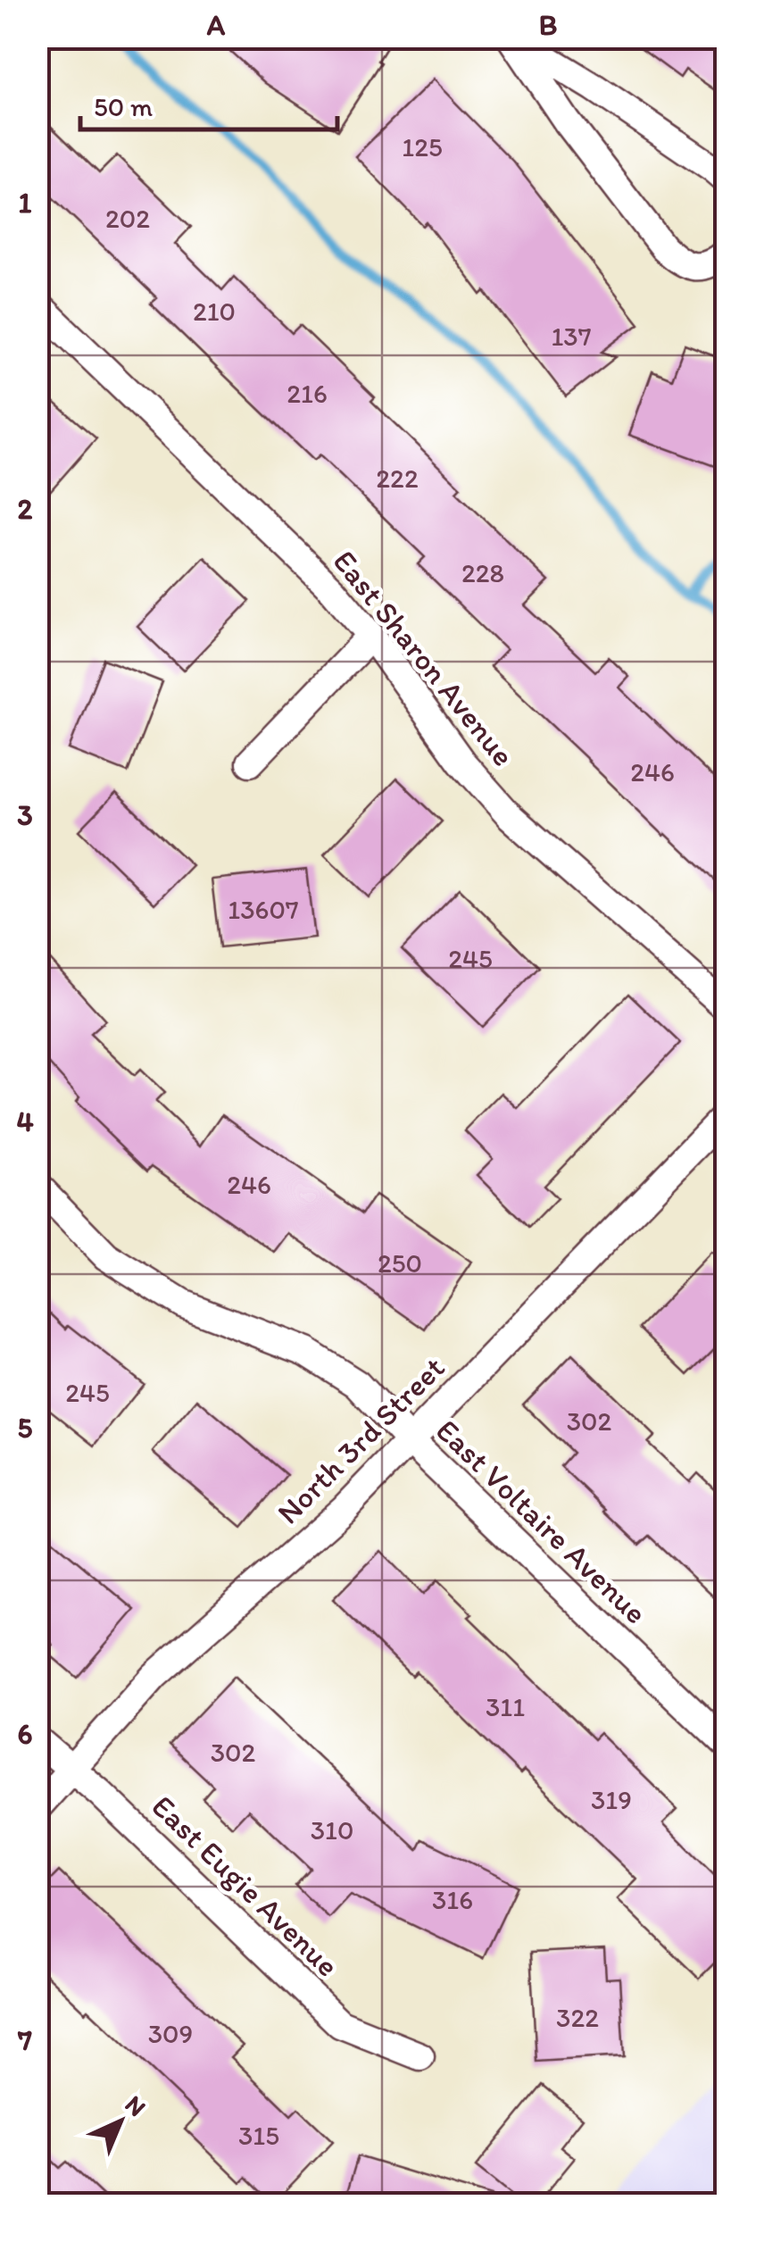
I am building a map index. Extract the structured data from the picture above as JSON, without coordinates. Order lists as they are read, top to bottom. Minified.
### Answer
{"streets":{"street":["East Sharon Avenue","North 3rd Street","East Voltaire Avenue","East Eugie Avenue"]},"crossings":[["North 3rd Street","East Voltaire Avenue"],["North 3rd Street","East Eugie Avenue"]],"house_numbers":["125","202","210","137","216","222","228","246","13607","245","246","250","245","302","311","302","319","310","316","322","309","315"],"scale_bar":"50 m","north":"top right","grid":{"columns":["A","B"],"rows":["1","2","3","4","5","6","7"]}}
